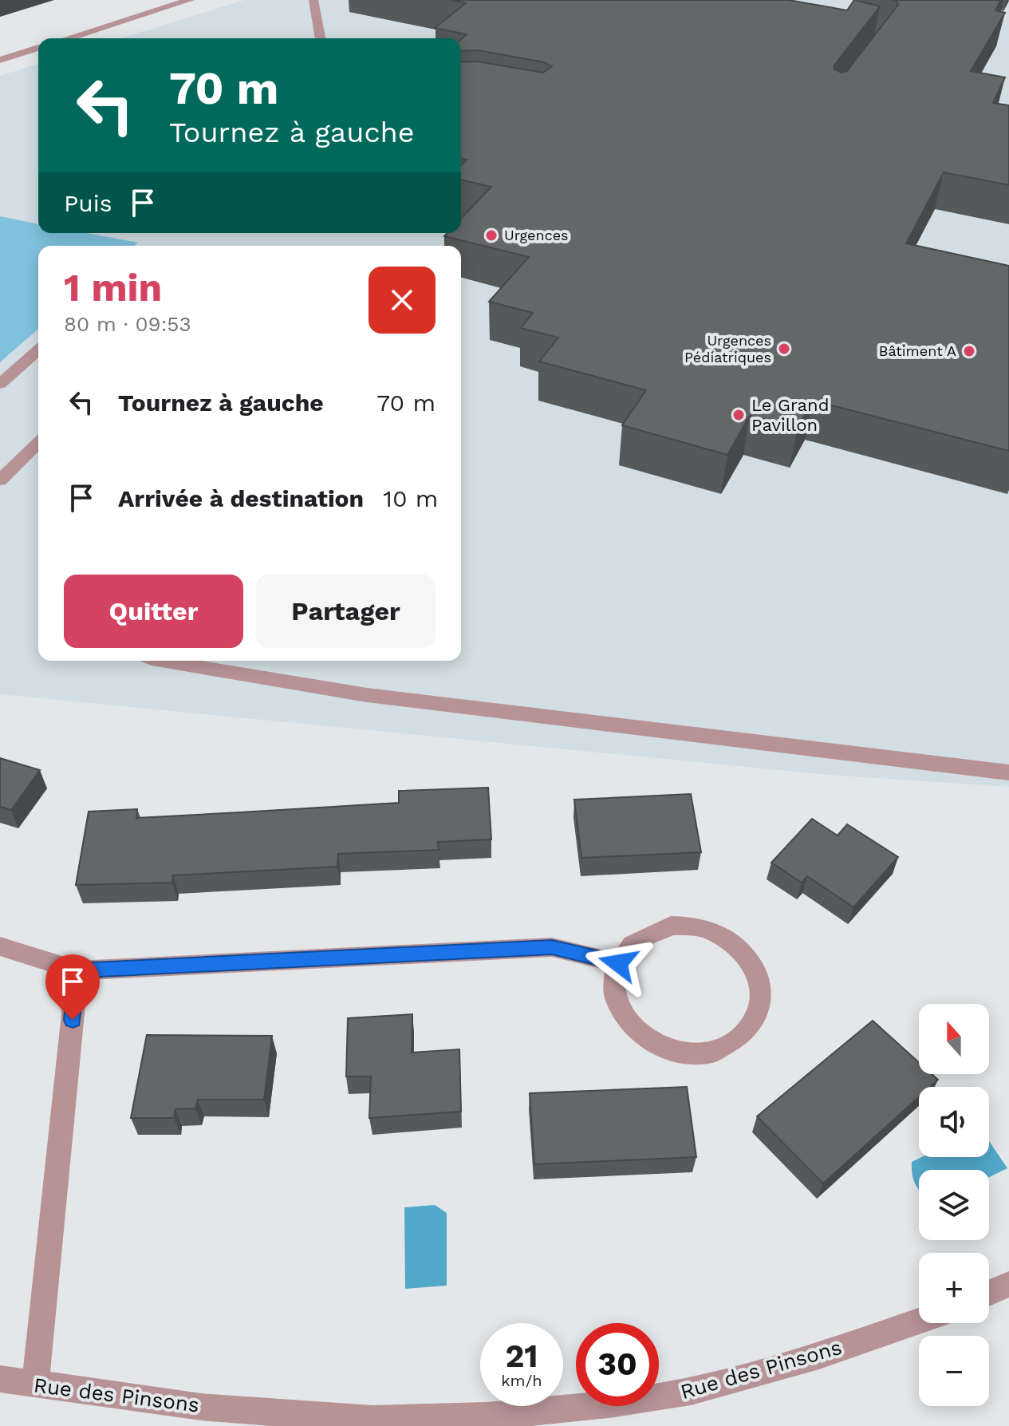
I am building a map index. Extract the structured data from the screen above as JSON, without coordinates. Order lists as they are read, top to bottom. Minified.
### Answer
{"streets":{"street":["Rue des Pinsons"]},"places":["Urgences","Urgences Pédiatriques","Bâtiment A","Le Grand Pavillon"],"north":"top","page":{"turn":["70 m","Tournez à gauche"],"then":"Puis","heading":["1 min","80 m · 09:53"],"list":[{"name":"Tournez à gauche","value":"70 m"},{"name":"Arrivée à destination","value":"10 m"}],"buttons":["Quitter","Partager"],"map_buttons":["+","−"],"speed":"21 km/h","limit":"30"}}
